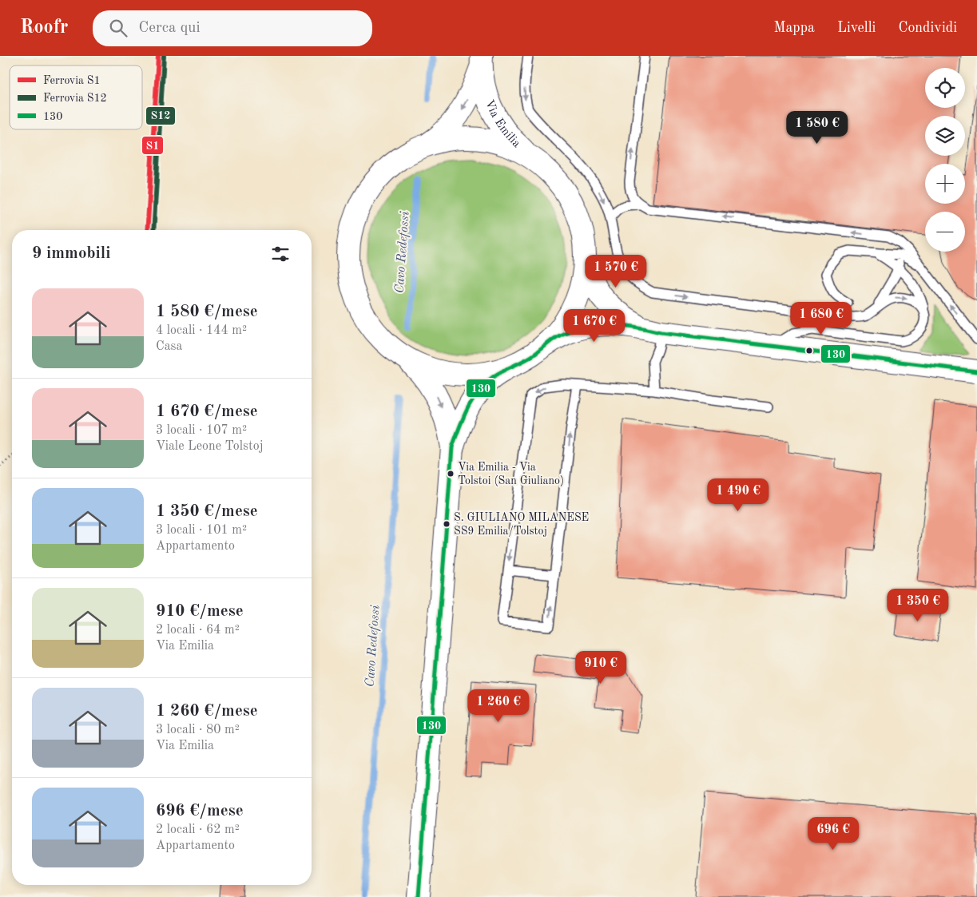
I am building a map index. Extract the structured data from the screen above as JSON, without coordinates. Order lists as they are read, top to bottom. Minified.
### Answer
{"streets":{"main road":["Via Emilia"]},"one_way":["Via Emilia"],"water":["Cavo Redefossi"],"places":["Via Emilia - Via Tolstoi (San Giuliano)","S. GIULIANO MILANESE SS9 Emilia/Tolstoj"],"lines":["rail line S1","rail line S12","transit line 130"],"legend":["Ferrovia S1","Ferrovia S12","130"],"page":{"header":"Roofr","search":"Cerca qui","nav":["Mappa","Livelli","Condividi"],"map_buttons":["+","−"],"price":["1 580 €","1 570 €","1 680 €","1 670 €","1 490 €","1 350 €","910 €","1 260 €","696 €"],"heading":"9 immobili","list":[{"name":"1 580 €/mese","note":"4 locali · 144 m² · Casa"},{"name":"1 670 €/mese","note":"3 locali · 107 m² · Viale Leone Tolstoj"},{"name":"1 350 €/mese","note":"3 locali · 101 m² · Appartamento"},{"name":"910 €/mese","note":"2 locali · 64 m² · Via Emilia"},{"name":"1 260 €/mese","note":"3 locali · 80 m² · Via Emilia"},{"name":"696 €/mese","note":"2 locali · 62 m² · Appartamento"}]}}
